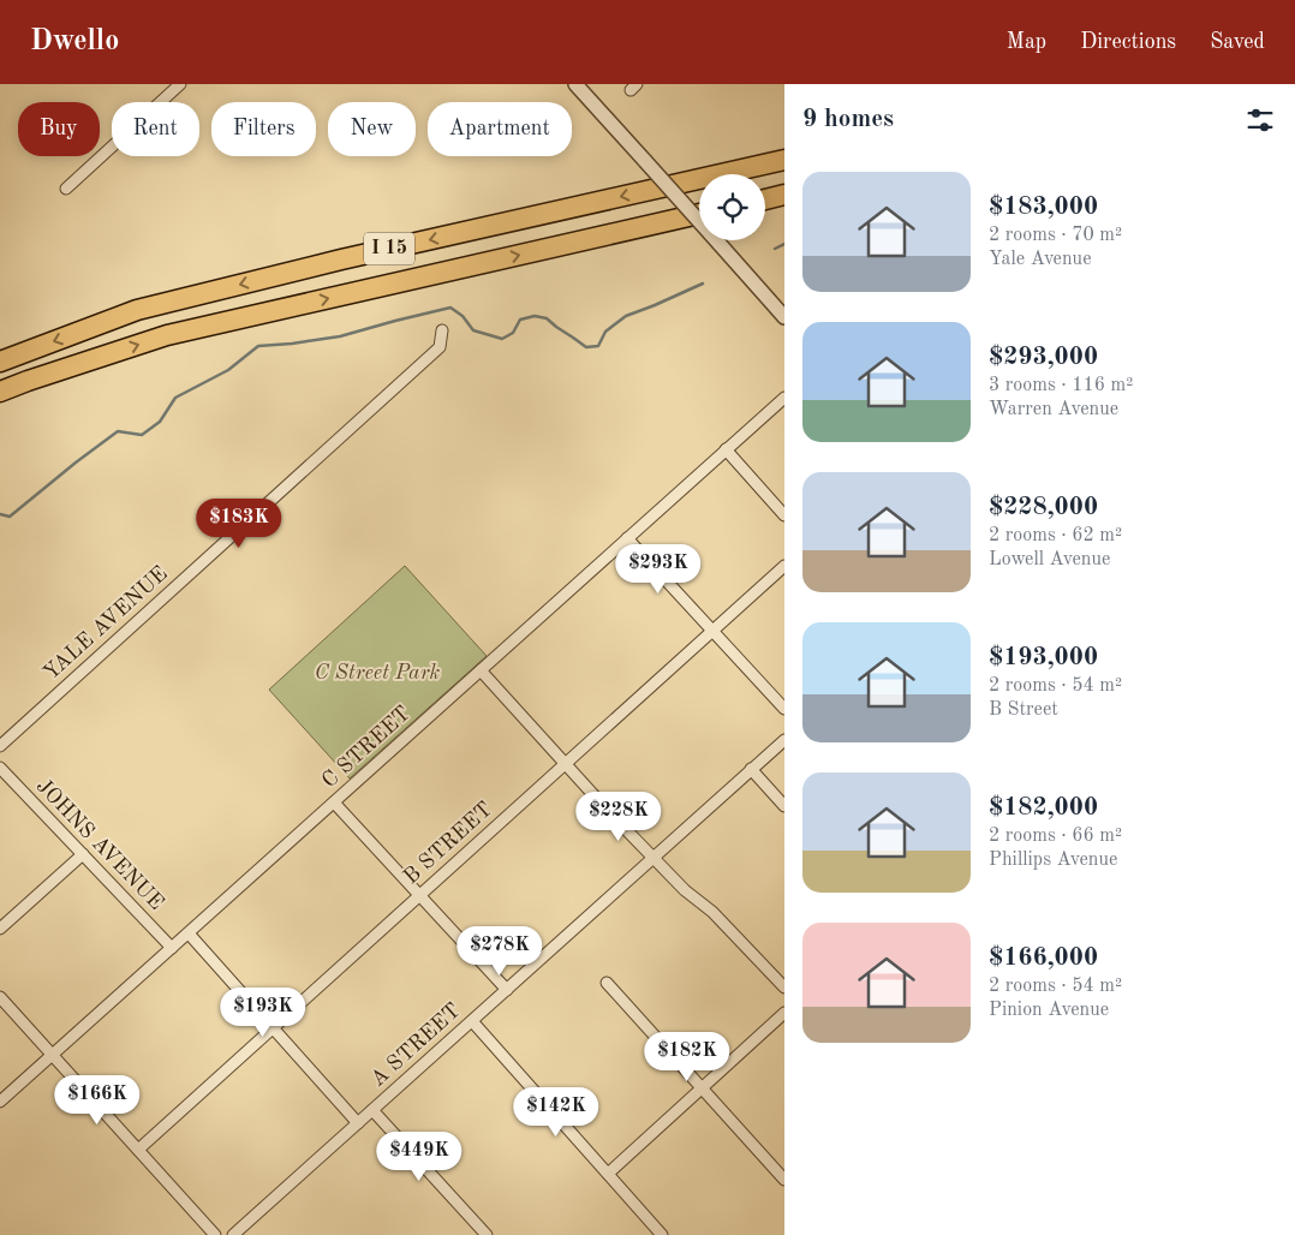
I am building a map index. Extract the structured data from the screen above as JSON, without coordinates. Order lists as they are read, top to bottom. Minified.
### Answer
{"streets":{"highway":["I 15"],"street":["YALE AVENUE","C STREET","B STREET","JOHNS AVENUE","A STREET"]},"crossings":[["C STREET","JOHNS AVENUE"]],"parks":["C Street Park"],"page":{"header":"Dwello","nav":["Map","Directions","Saved"],"heading":"9 homes","chip":["Buy","Rent","Filters","New","Apartment"],"list":[{"name":"$183,000","note":"2 rooms · 70 m² · Yale Avenue"},{"name":"$293,000","note":"3 rooms · 116 m² · Warren Avenue"},{"name":"$228,000","note":"2 rooms · 62 m² · Lowell Avenue"},{"name":"$193,000","note":"2 rooms · 54 m² · B Street"},{"name":"$182,000","note":"2 rooms · 66 m² · Phillips Avenue"},{"name":"$166,000","note":"2 rooms · 54 m² · Pinion Avenue"}],"price":["$183K","$293K","$228K","$278K","$193K","$182K","$166K","$142K","$449K"]}}
